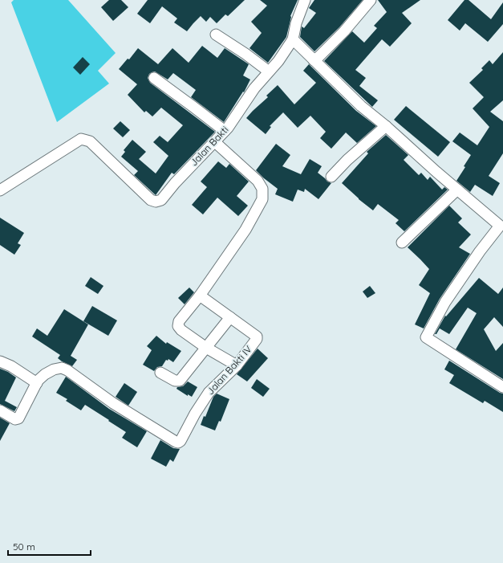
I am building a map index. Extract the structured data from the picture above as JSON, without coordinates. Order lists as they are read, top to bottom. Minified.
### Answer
{"streets":{"street":["Jalan Bakti","Jalan Bakti IV"]},"scale_bar":"50 m"}
